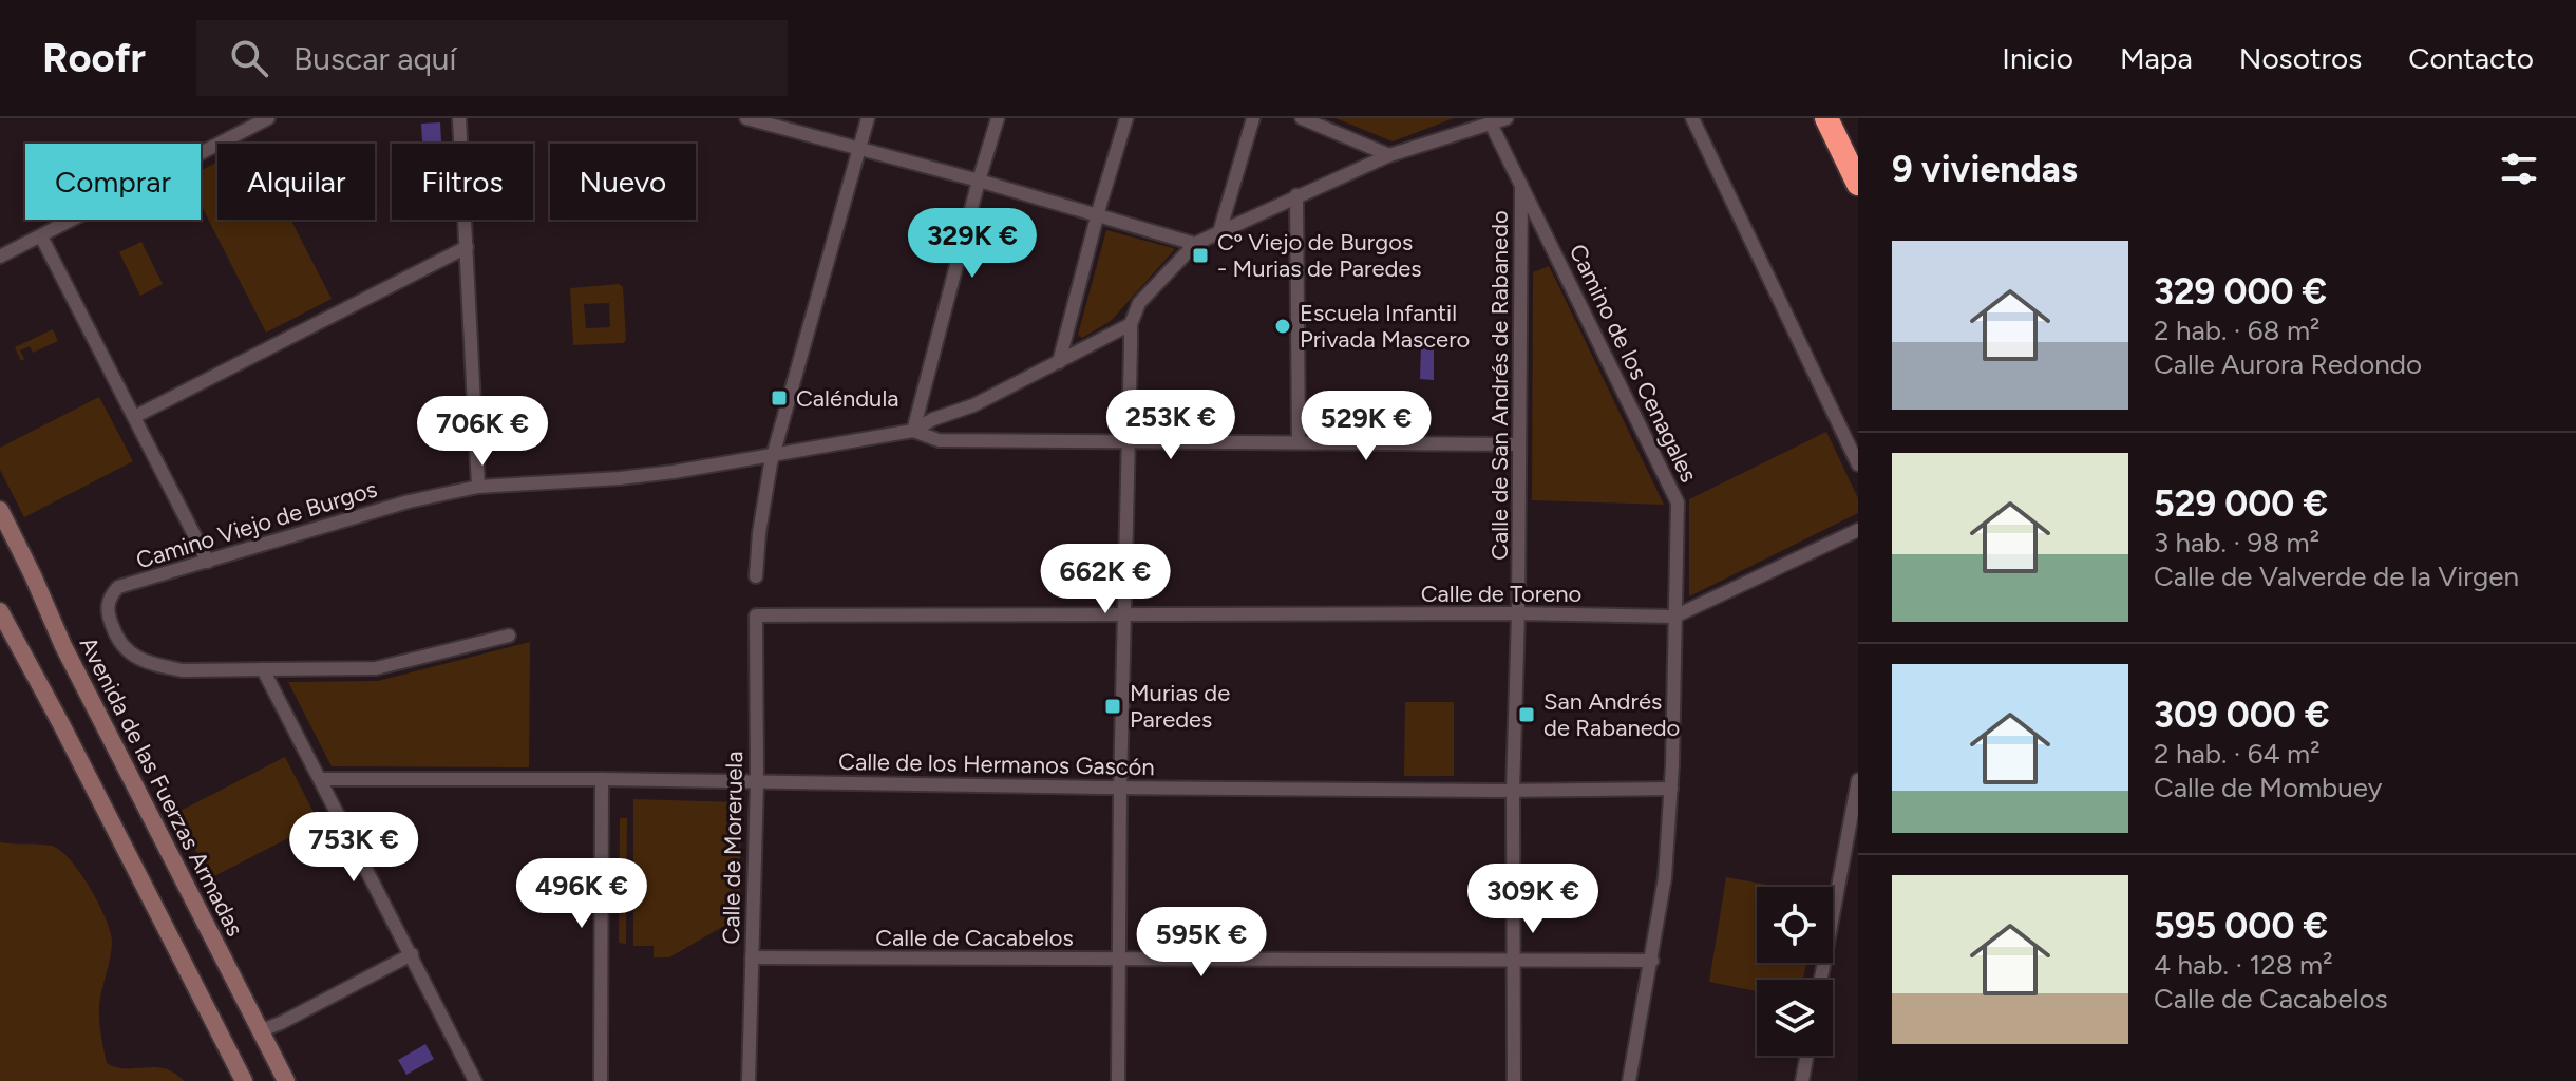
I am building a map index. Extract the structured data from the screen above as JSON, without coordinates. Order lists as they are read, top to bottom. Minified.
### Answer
{"streets":{"street":["Camino de los Cenagales","Calle de San Andrés de Rabanedo","Camino Viejo de Burgos","Calle de Toreno","Calle de los Hermanos Gascón","Avenida de las Fuerzas Armadas","Calle de Moreruela","Calle de Cacabelos"]},"crossings":[["Camino de los Cenagales","Calle de San Andrés de Rabanedo"],["Camino de los Cenagales","Calle de Toreno"],["Camino de los Cenagales","Calle de los Hermanos Gascón"],["Camino de los Cenagales","Calle de Cacabelos"],["Calle de San Andrés de Rabanedo","Calle de Toreno"],["Calle de San Andrés de Rabanedo","Calle de los Hermanos Gascón"],["Calle de San Andrés de Rabanedo","Calle de Cacabelos"],["Calle de Toreno","Calle de Moreruela"],["Calle de los Hermanos Gascón","Calle de Moreruela"],["Calle de Moreruela","Calle de Cacabelos"]],"places":{"transit":["Cº Viejo de Burgos - Murias de Paredes","Caléndula","Murias de Paredes","San Andrés de Rabanedo"],"other":["Escuela Infantil Privada Mascero"]},"page":{"header":"Roofr","search":"Buscar aquí","nav":["Inicio","Mapa","Nosotros","Contacto"],"heading":"9 viviendas","chip":["Comprar","Alquilar","Filtros","Nuevo"],"price":["329K €","253K €","529K €","706K €","662K €","753K €","496K €","309K €","595K €"],"list":[{"name":"329 000 €","note":"2 hab. · 68 m² · Calle Aurora Redondo"},{"name":"529 000 €","note":"3 hab. · 98 m² · Calle de Valverde de la Virgen"},{"name":"309 000 €","note":"2 hab. · 64 m² · Calle de Mombuey"},{"name":"595 000 €","note":"4 hab. · 128 m² · Calle de Cacabelos"}]}}
